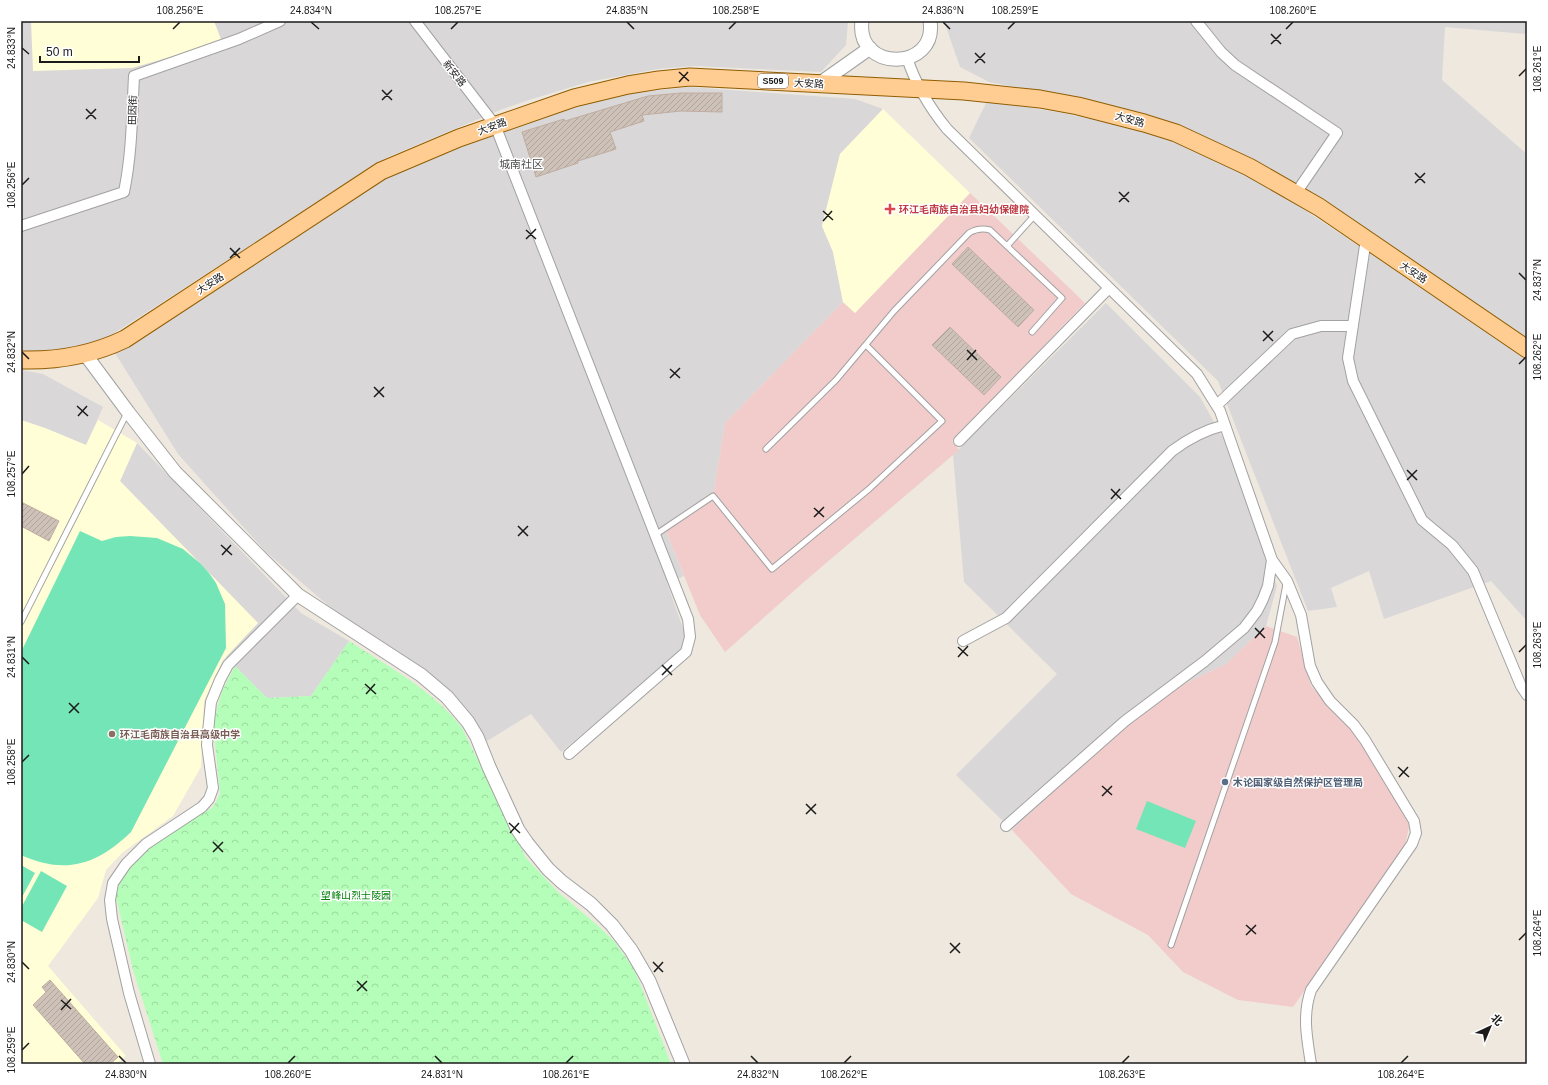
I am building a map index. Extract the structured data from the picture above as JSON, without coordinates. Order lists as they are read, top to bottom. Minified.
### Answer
{"streets":{"main road":["S509","大安路"],"street":["新安路","田因街"]},"crossings":[["新安路","大安路"]],"districts":["城南社区"],"parks":["望峰山烈士陵园"],"places":{"health":["环江毛南族自治县妇幼保健院"],"other":["环江毛南族自治县高级中学","木论国家级自然保护区管理局"]},"scale_bar":"50 m","north":"top right","coordinates":["108.256°E","24.834°N","108.257°E","24.835°N","108.258°E","24.836°N","108.259°E","108.260°E","24.833°N","108.261°E","24.837°N","24.832°N","108.262°E","108.263°E","24.831°N","108.264°E","24.830°N"]}
